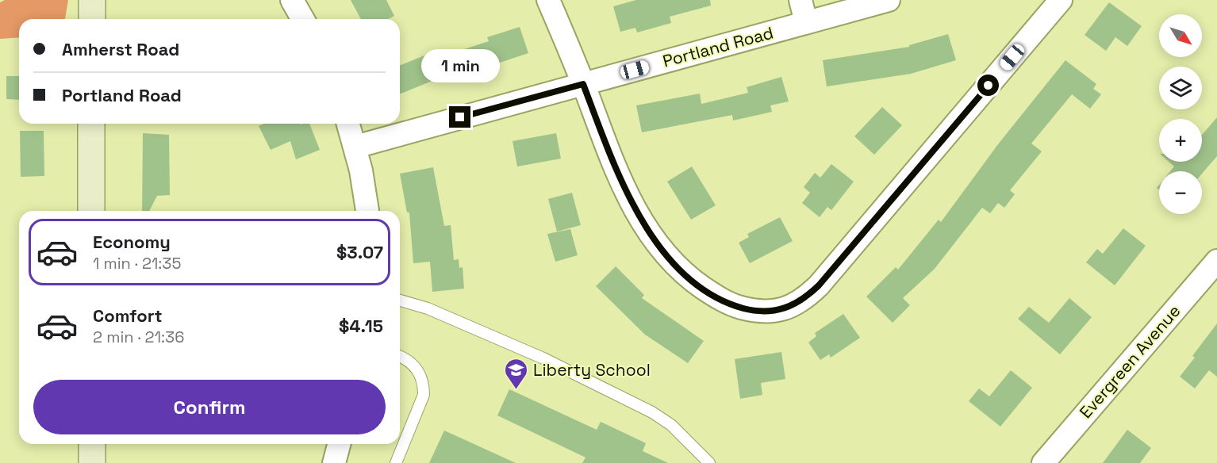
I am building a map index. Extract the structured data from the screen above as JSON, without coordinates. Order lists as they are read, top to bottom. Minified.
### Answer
{"streets":{"street":["Portland Road","Evergreen Avenue"]},"places":{"school or university":["Liberty School"]},"north":"bottom right","page":{"map_buttons":["+","−"],"banner":["Amherst Road","Portland Road"],"bubble":"1 min","list":[{"name":"Economy","note":"1 min · 21:35","value":"$3.07"},{"name":"Comfort","note":"2 min · 21:36","value":"$4.15"}],"buttons":"Confirm"}}
